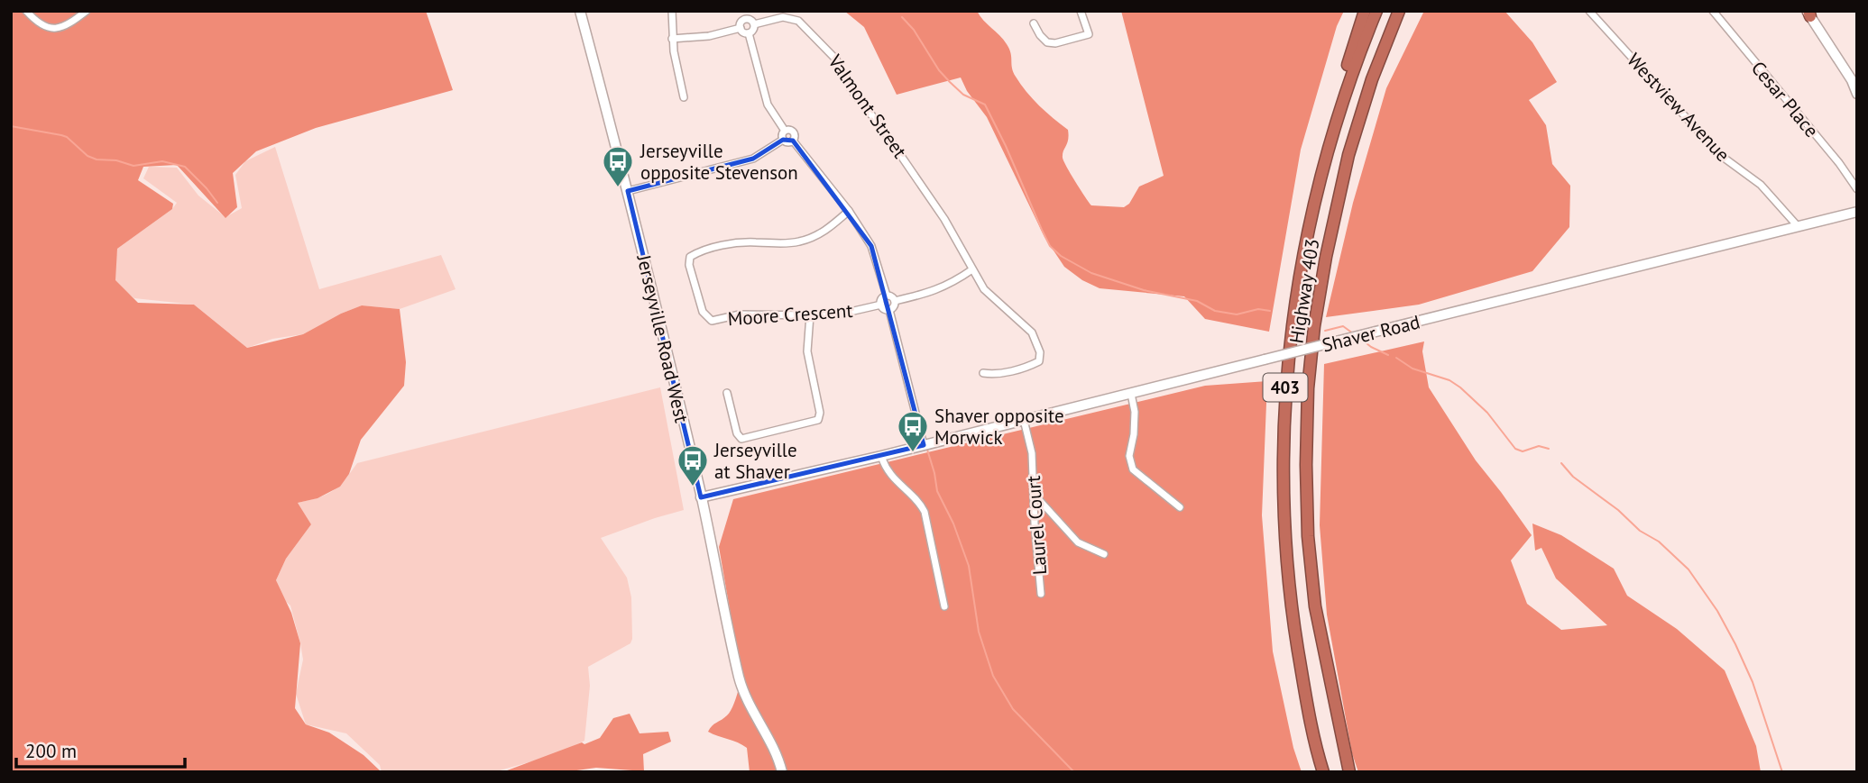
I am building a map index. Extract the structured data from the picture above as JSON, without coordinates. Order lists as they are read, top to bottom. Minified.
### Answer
{"streets":{"highway":["Highway 403","403"],"street":["Cesar Place","Valmont Street","Westview Avenue","Moore Crescent","Shaver Road","Jerseyville Road West","Laurel Court"]},"crossings":[["Westview Avenue","Shaver Road"],["Shaver Road","Jerseyville Road West"],["Shaver Road","Laurel Court"]],"places":{"bus stop":["Jerseyville opposite Stevenson","Shaver opposite Morwick","Jerseyville at Shaver"]},"scale_bar":"200 m"}
